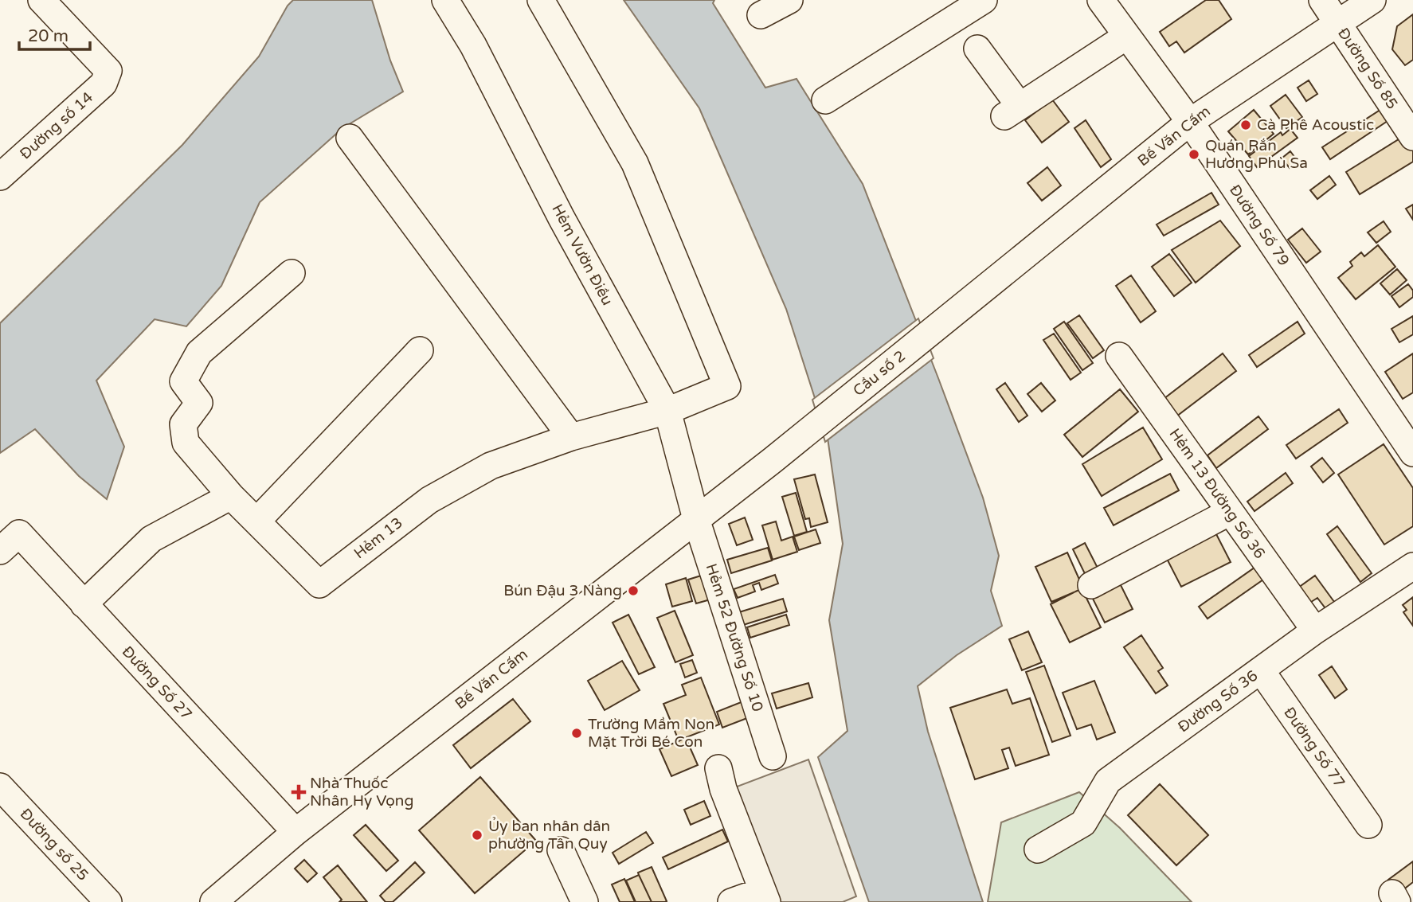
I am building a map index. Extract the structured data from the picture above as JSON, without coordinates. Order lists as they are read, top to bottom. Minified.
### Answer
{"streets":{"street":["Đường Số 85","Đường số 14","Bế Văn Cấm","Đường Số 79","Hẻm Vườn Điều","Cầu số 2","Hẻm 13 Đường Số 36","Hẻm 13","Hẻm 52 Đường Số 10","Đường Số 27","Đường Số 36","Đường Số 77","Đường số 25"]},"crossings":[["Đường Số 85","Bế Văn Cấm"],["Bế Văn Cấm","Đường Số 79"],["Bế Văn Cấm","Hẻm Vườn Điều"],["Bế Văn Cấm","Cầu số 2"],["Bế Văn Cấm","Hẻm 52 Đường Số 10"],["Bế Văn Cấm","Đường Số 27"],["Hẻm Vườn Điều","Hẻm 13"],["Hẻm Vườn Điều","Hẻm 52 Đường Số 10"],["Hẻm 13 Đường Số 36","Đường Số 36"],["Đường Số 36","Đường Số 77"]],"places":{"other":["Cà Phê Acoustic","Quán Rắn Hương Phù Sa","Bún Đậu 3 Nàng","Trường Mầm Non Mặt Trời Bé Con","Ủy ban nhân dân phường Tân Quy"],"health":["Nhà Thuốc Nhân Hy Vọng"]},"scale_bar":"20 m"}
